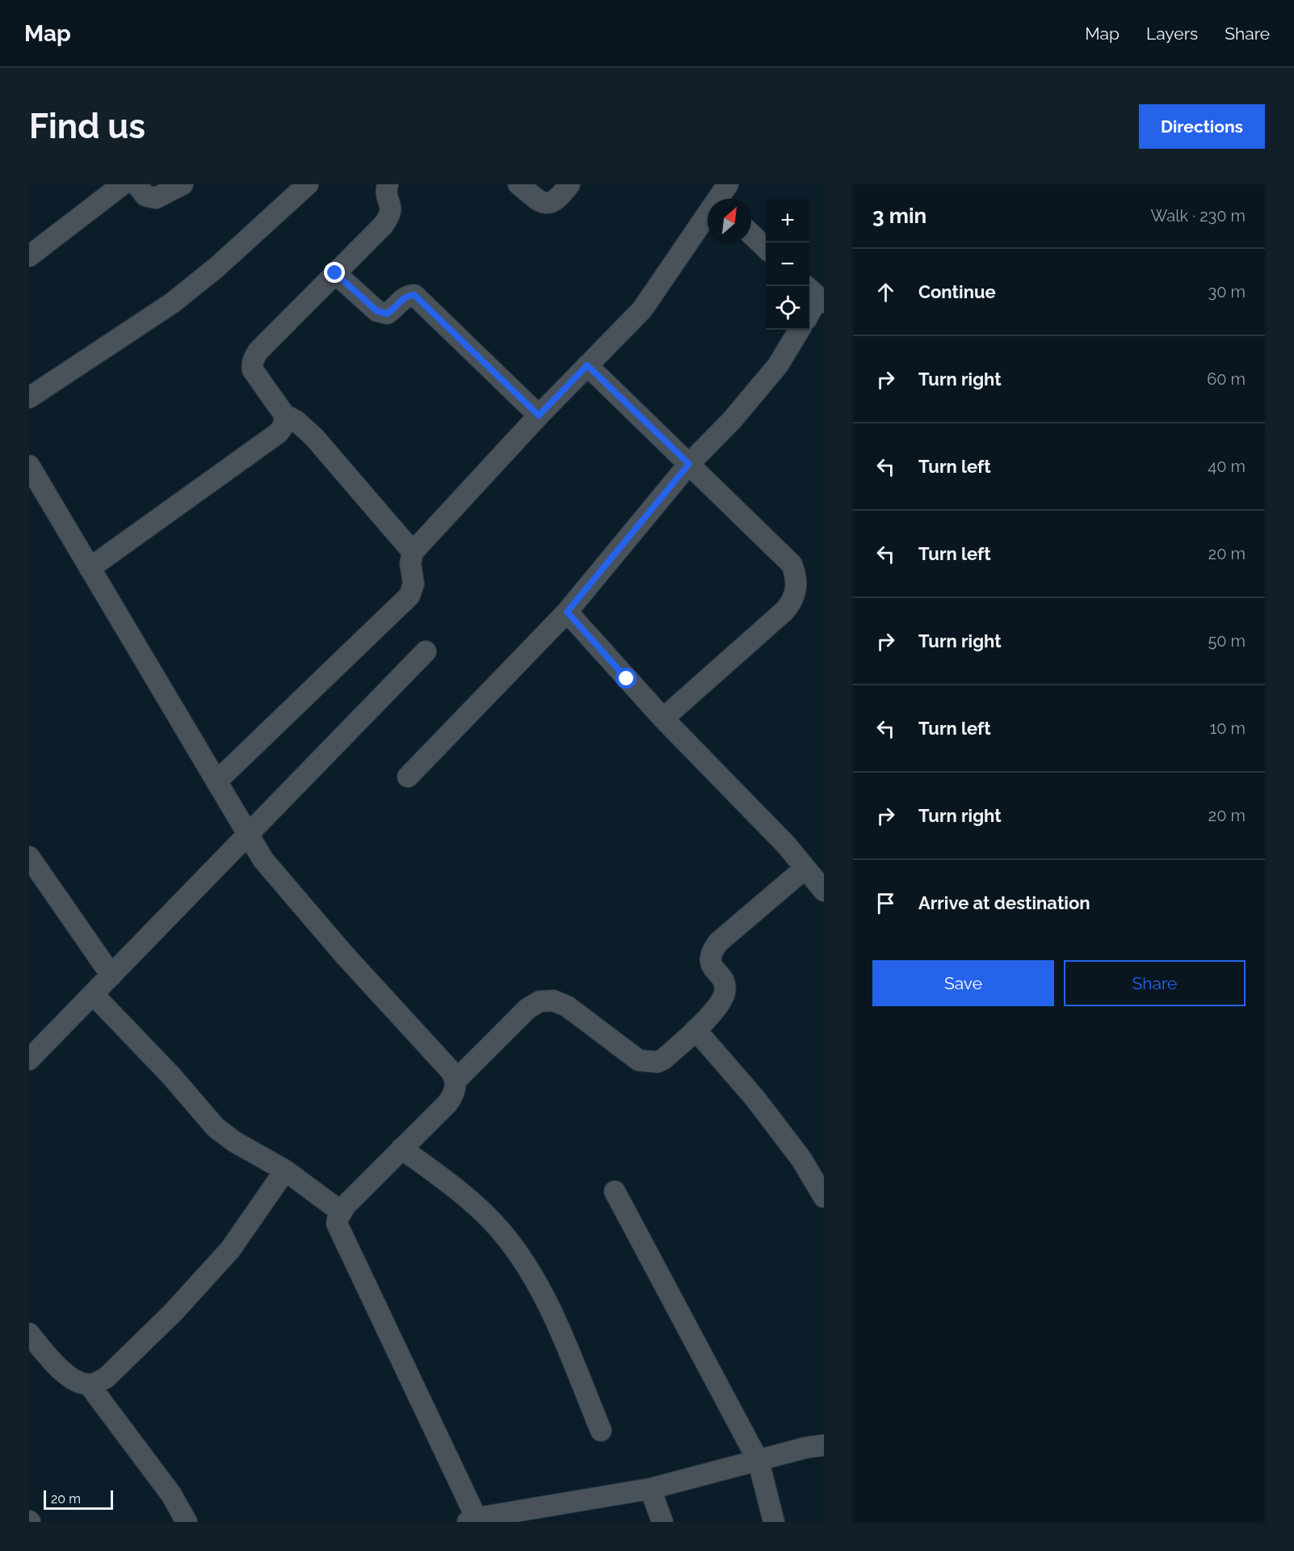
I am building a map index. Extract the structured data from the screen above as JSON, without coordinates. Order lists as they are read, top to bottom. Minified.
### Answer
{"scale_bar":"20 m","north":"top right","page":{"header":"Map","nav":["Map","Layers","Share"],"buttons":["Directions",["Save","Share"]],"title":"Find us","heading":["3 min","Walk · 230 m"],"map_buttons":["+","−"],"list":[["Continue","30 m"],["Turn right","60 m"],["Turn left","40 m"],["Turn left","20 m"],["Turn right","50 m"],["Turn left","10 m"],["Turn right","20 m"],"Arrive at destination"],"scale":"20 m"}}
